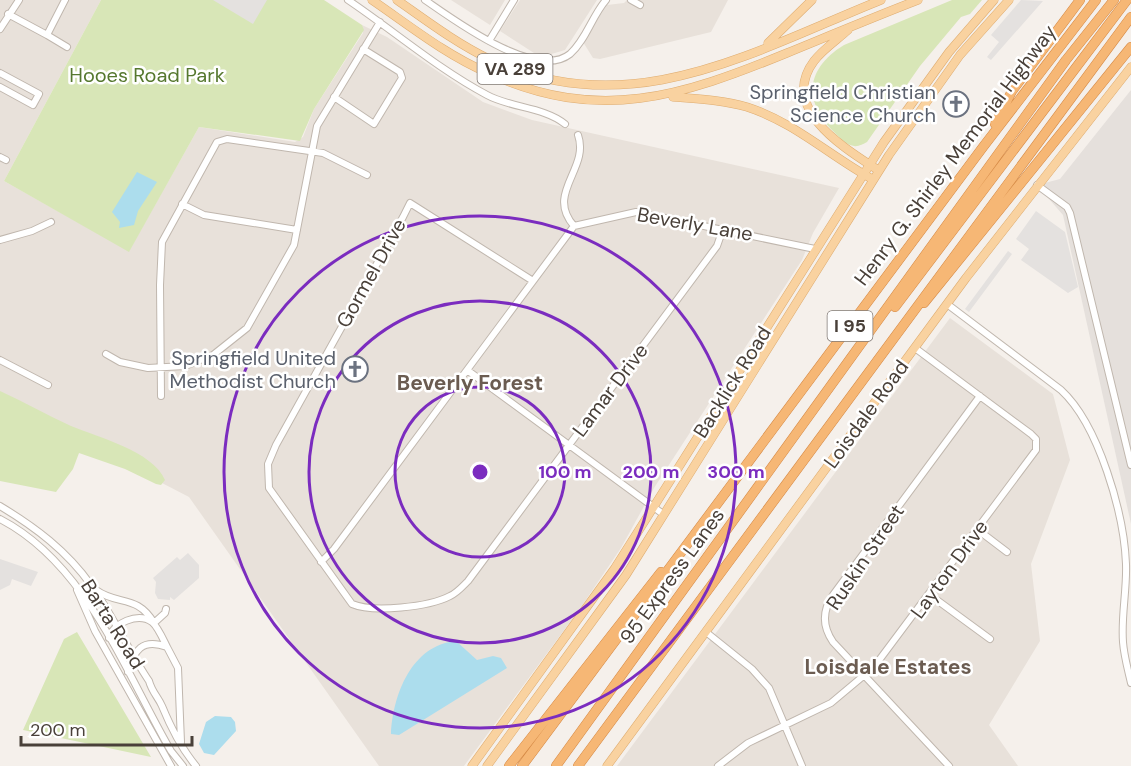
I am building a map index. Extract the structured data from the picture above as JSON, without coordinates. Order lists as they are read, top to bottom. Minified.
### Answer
{"streets":{"highway":["Henry G. Shirley Memorial Highway","I 95","95 Express Lanes"],"main road":["VA 289","Backlick Road","Loisdale Road"],"street":["Beverly Lane","Gormel Drive","Lamar Drive","Ruskin Street","Layton Drive","Barta Road"]},"crossings":[["Beverly Lane","Backlick Road"],["Beverly Lane","Lamar Drive"],["Gormel Drive","Lamar Drive"],["Loisdale Road","Layton Drive"],["Ruskin Street","Layton Drive"]],"districts":["Beverly Forest","Loisdale Estates"],"parks":["Hooes Road Park"],"places":{"church":["Springfield Christian Science Church","Springfield United Methodist Church"]},"scale_bar":"200 m","rings":["100 m","200 m","300 m"]}
